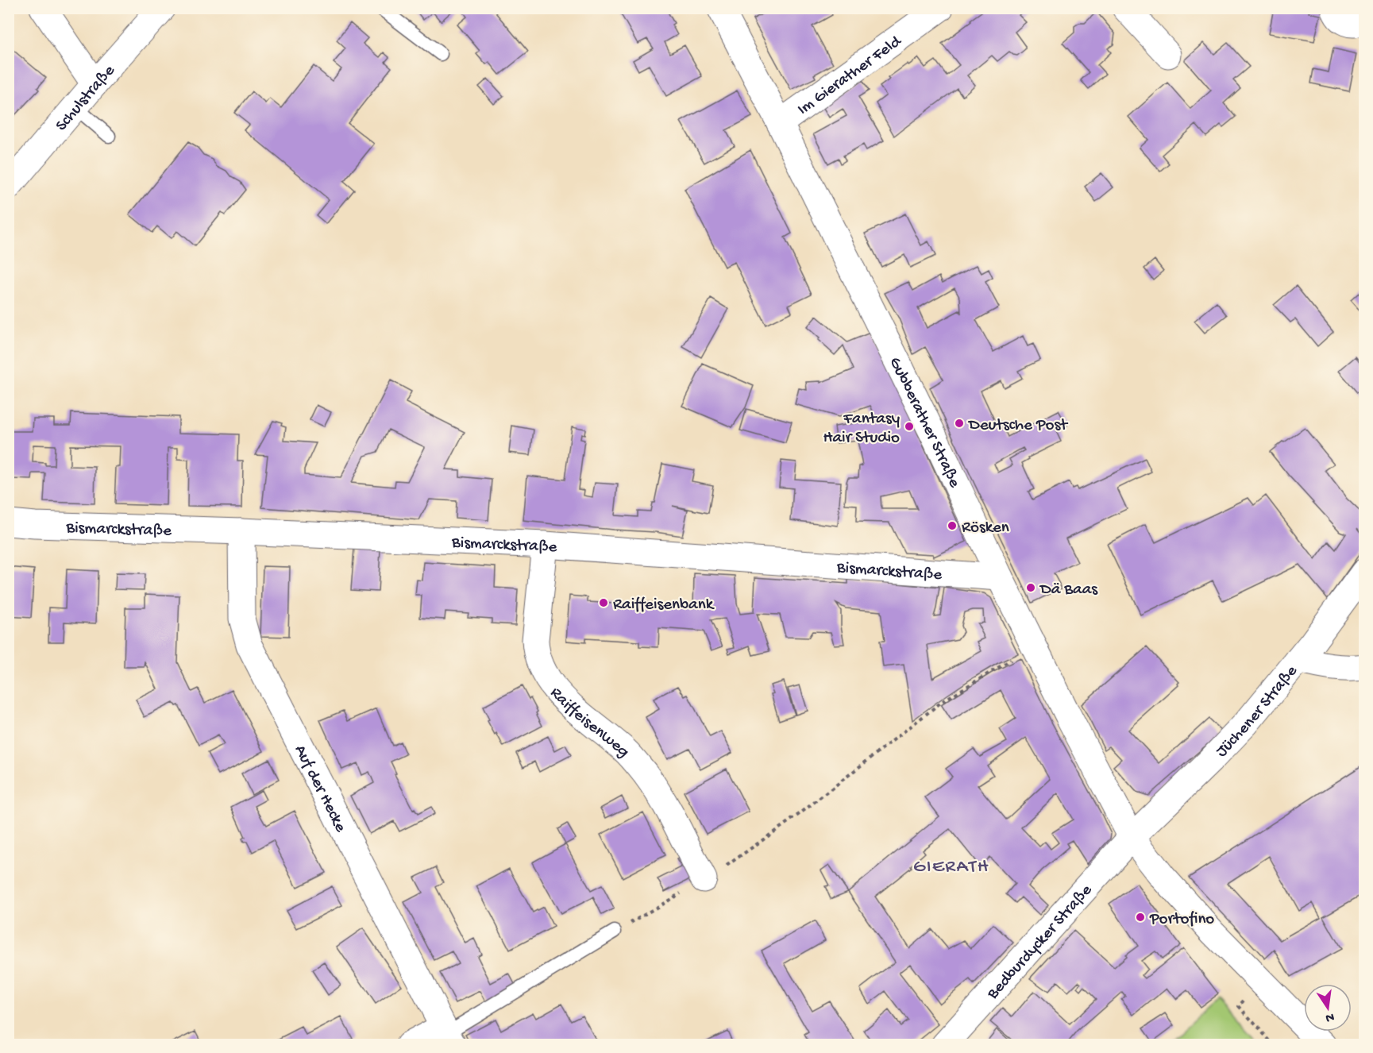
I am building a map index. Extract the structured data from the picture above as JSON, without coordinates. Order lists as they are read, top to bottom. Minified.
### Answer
{"streets":{"street":["Im Gierather Feld","Schulstraße","Gubberather Straße","Bismarckstraße","Jüchener Straße","Raiffeisenweg","Auf der Hecke","Bedburdycker Straße"]},"crossings":[["Im Gierather Feld","Gubberather Straße"],["Gubberather Straße","Bismarckstraße"],["Gubberather Straße","Jüchener Straße"],["Gubberather Straße","Bedburdycker Straße"],["Bismarckstraße","Raiffeisenweg"],["Bismarckstraße","Auf der Hecke"],["Jüchener Straße","Bedburdycker Straße"]],"districts":["GIERATH"],"places":["Deutsche Post","Fantasy Hair Studio","Rösken","Dä Baas","Raiffeisenbank","Portofino"],"north":"bottom"}
